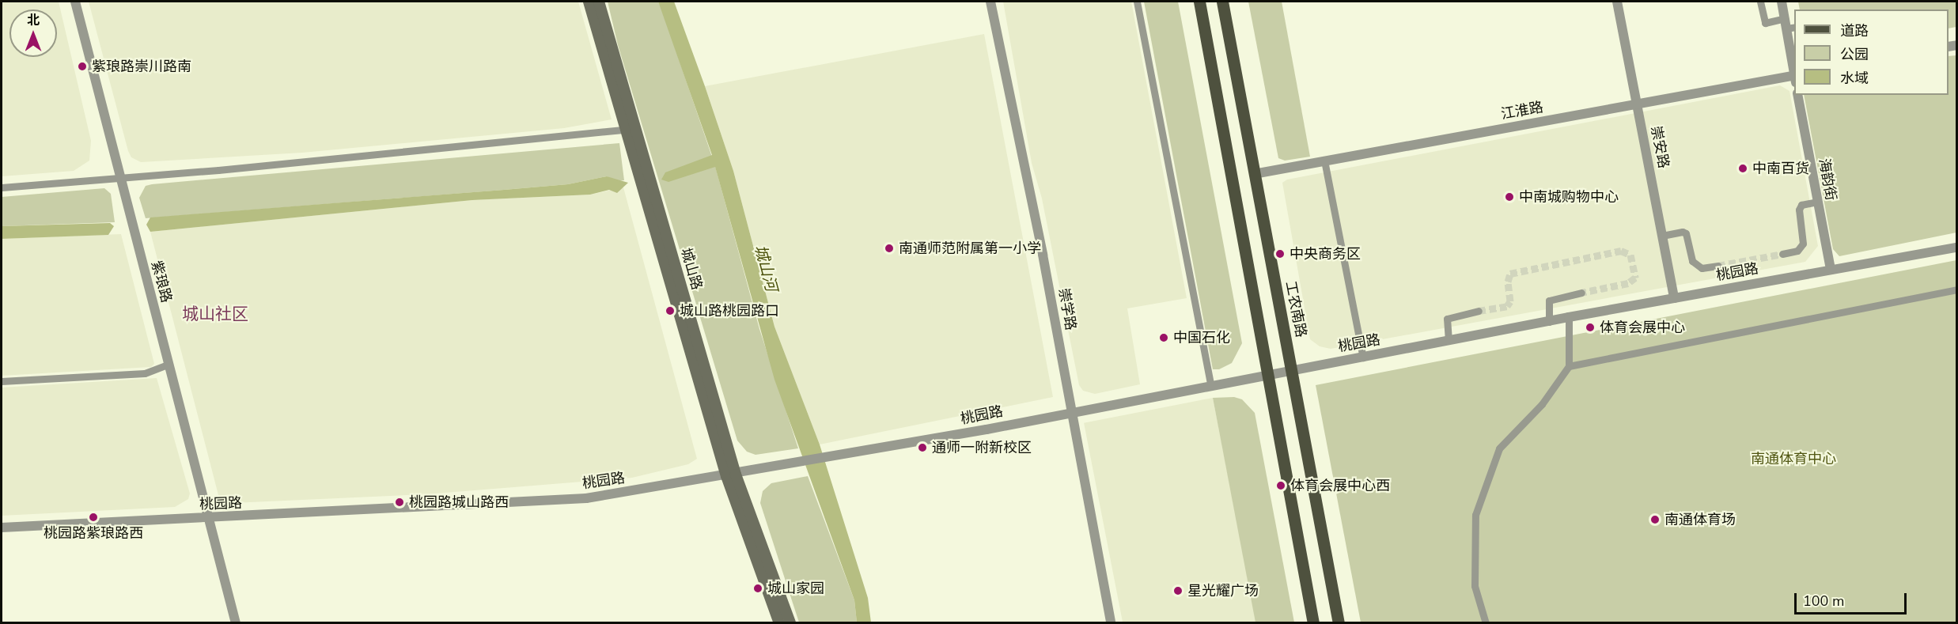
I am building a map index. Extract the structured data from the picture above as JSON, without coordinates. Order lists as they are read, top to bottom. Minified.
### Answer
{"streets":{"main road":["城山路","工农南路"],"street":["江淮路","崇安路","海韵街","桃园路","紫琅路","崇学路"]},"crossings":[["江淮路","崇安路"],["江淮路","工农南路"],["崇安路","桃园路"],["海韵街","桃园路"],["城山路","桃园路"],["桃园路","紫琅路"],["桃园路","崇学路"],["桃园路","工农南路"]],"districts":["城山社区"],"water":["城山河"],"parks":["南通体育中心"],"places":["紫琅路崇川路南","中南百货","中南城购物中心","南通师范附属第一小学","中央商务区","城山路桃园路口","体育会展中心","中国石化","通师一附新校区","体育会展中心西","桃园路城山路西","桃园路紫琅路西","南通体育场","城山家园","星光耀广场"],"legend":["道路","公园","水域"],"scale_bar":"100 m","north":"top"}
